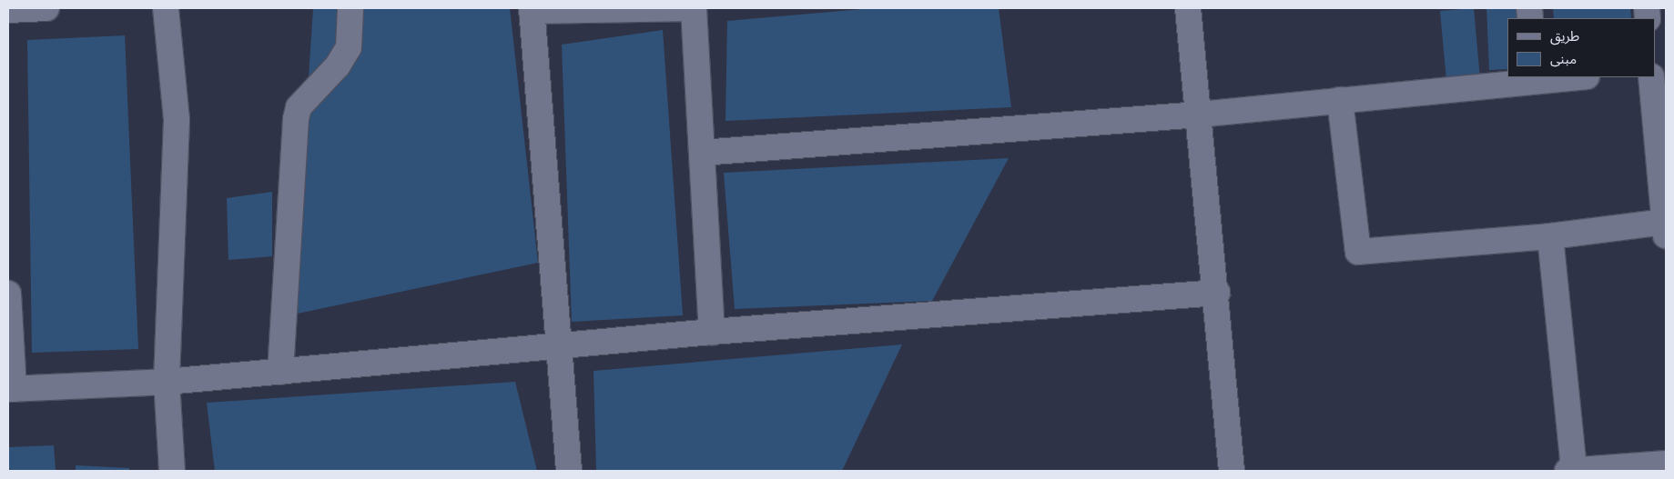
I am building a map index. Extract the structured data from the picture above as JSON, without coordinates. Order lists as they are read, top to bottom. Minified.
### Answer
{"legend":["طريق","مبنى"]}
